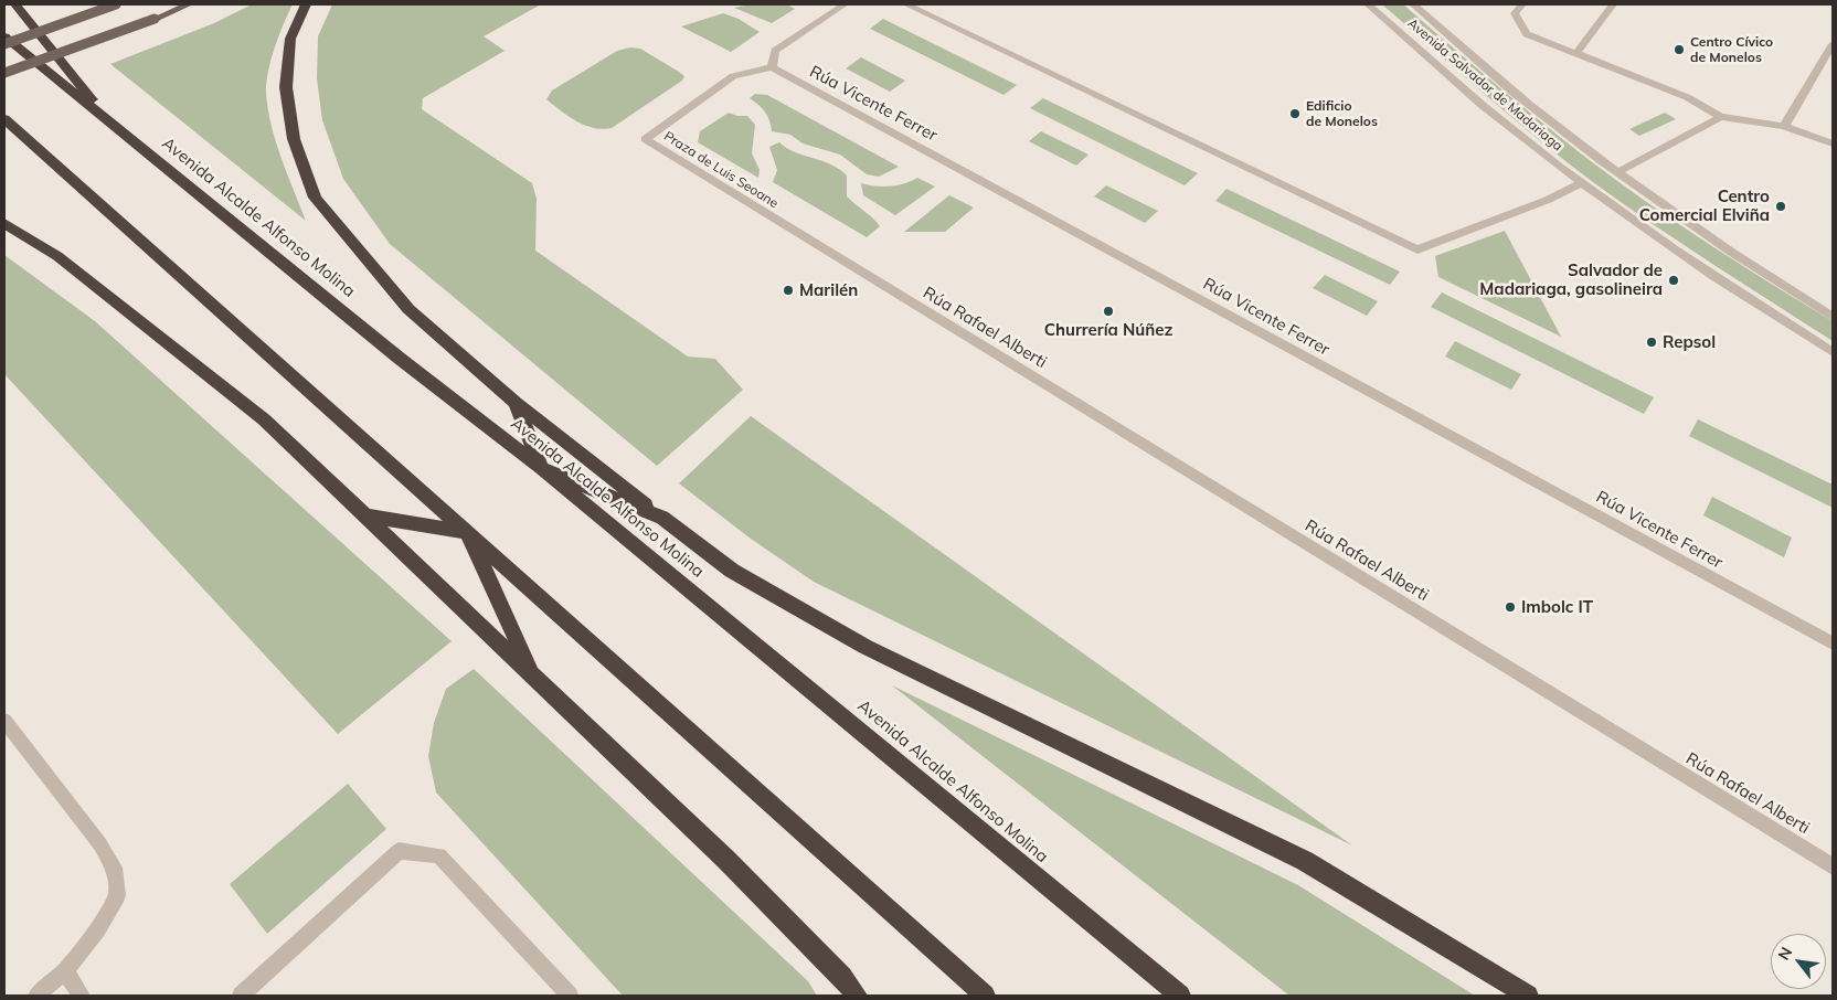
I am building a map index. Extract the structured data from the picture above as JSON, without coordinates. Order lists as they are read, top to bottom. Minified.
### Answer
{"streets":{"highway":["Avenida Alcalde Alfonso Molina"],"street":["Avenida Salvador de Madariaga","Rúa Vicente Ferrer","Praza de Luis Seoane","Rúa Rafael Alberti"]},"crossings":[["Rúa Vicente Ferrer","Praza de Luis Seoane"],["Praza de Luis Seoane","Rúa Rafael Alberti"]],"places":["Centro Cívico de Monelos","Edificio de Monelos","Centro Comercial Elviña","Salvador de Madariaga, gasolineira","Marilén","Churrería Núñez","Repsol","Imbolc IT"],"north":"top left"}
